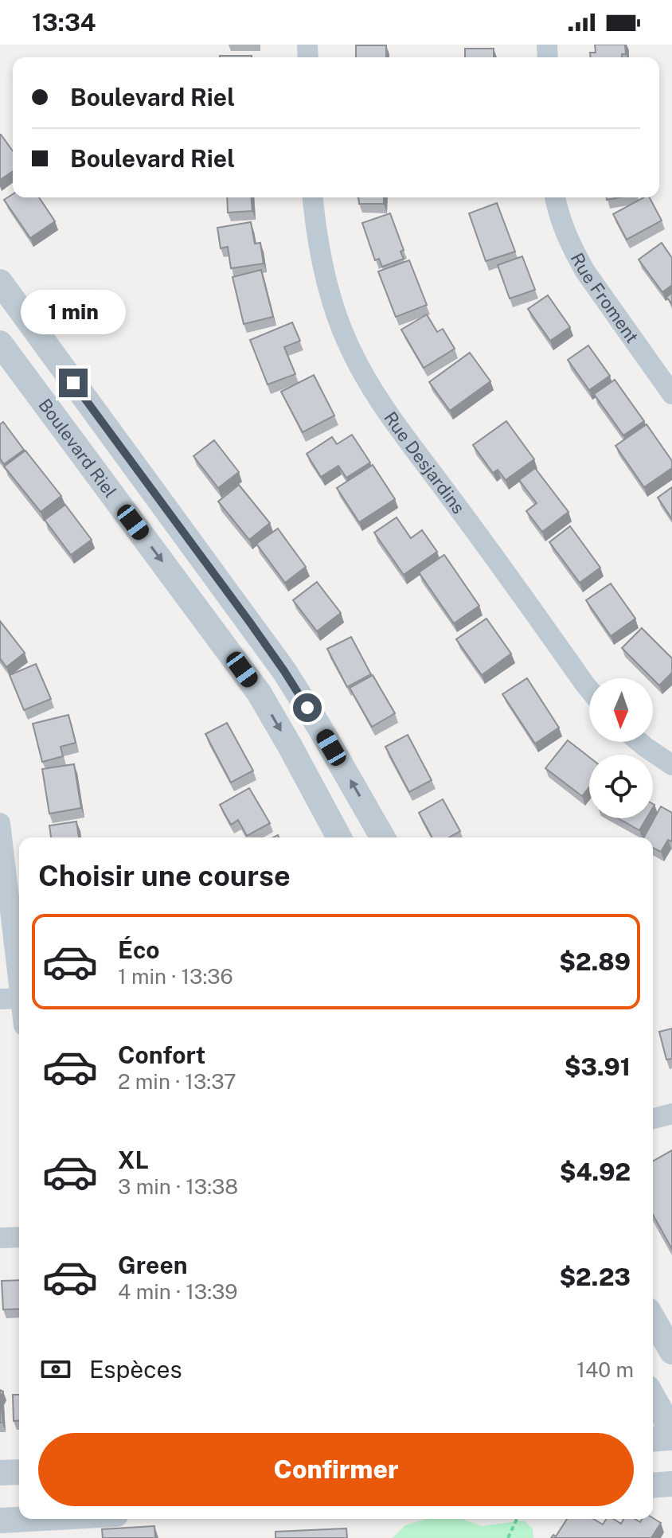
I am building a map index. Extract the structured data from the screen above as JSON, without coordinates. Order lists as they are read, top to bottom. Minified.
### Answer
{"streets":{"street":["Rue Froment","Boulevard Riel","Rue Desjardins"]},"north":"bottom","page":{"status":"13:34","banner":["Boulevard Riel","Boulevard Riel"],"bubble":"1 min","heading":"Choisir une course","list":[{"name":"Éco","note":"1 min · 13:36","value":"$2.89"},{"name":"Confort","note":"2 min · 13:37","value":"$3.91"},{"name":"XL","note":"3 min · 13:38","value":"$4.92"},{"name":"Green","note":"4 min · 13:39","value":"$2.23"}],"pay":["Espèces","140 m"],"buttons":"Confirmer"}}
